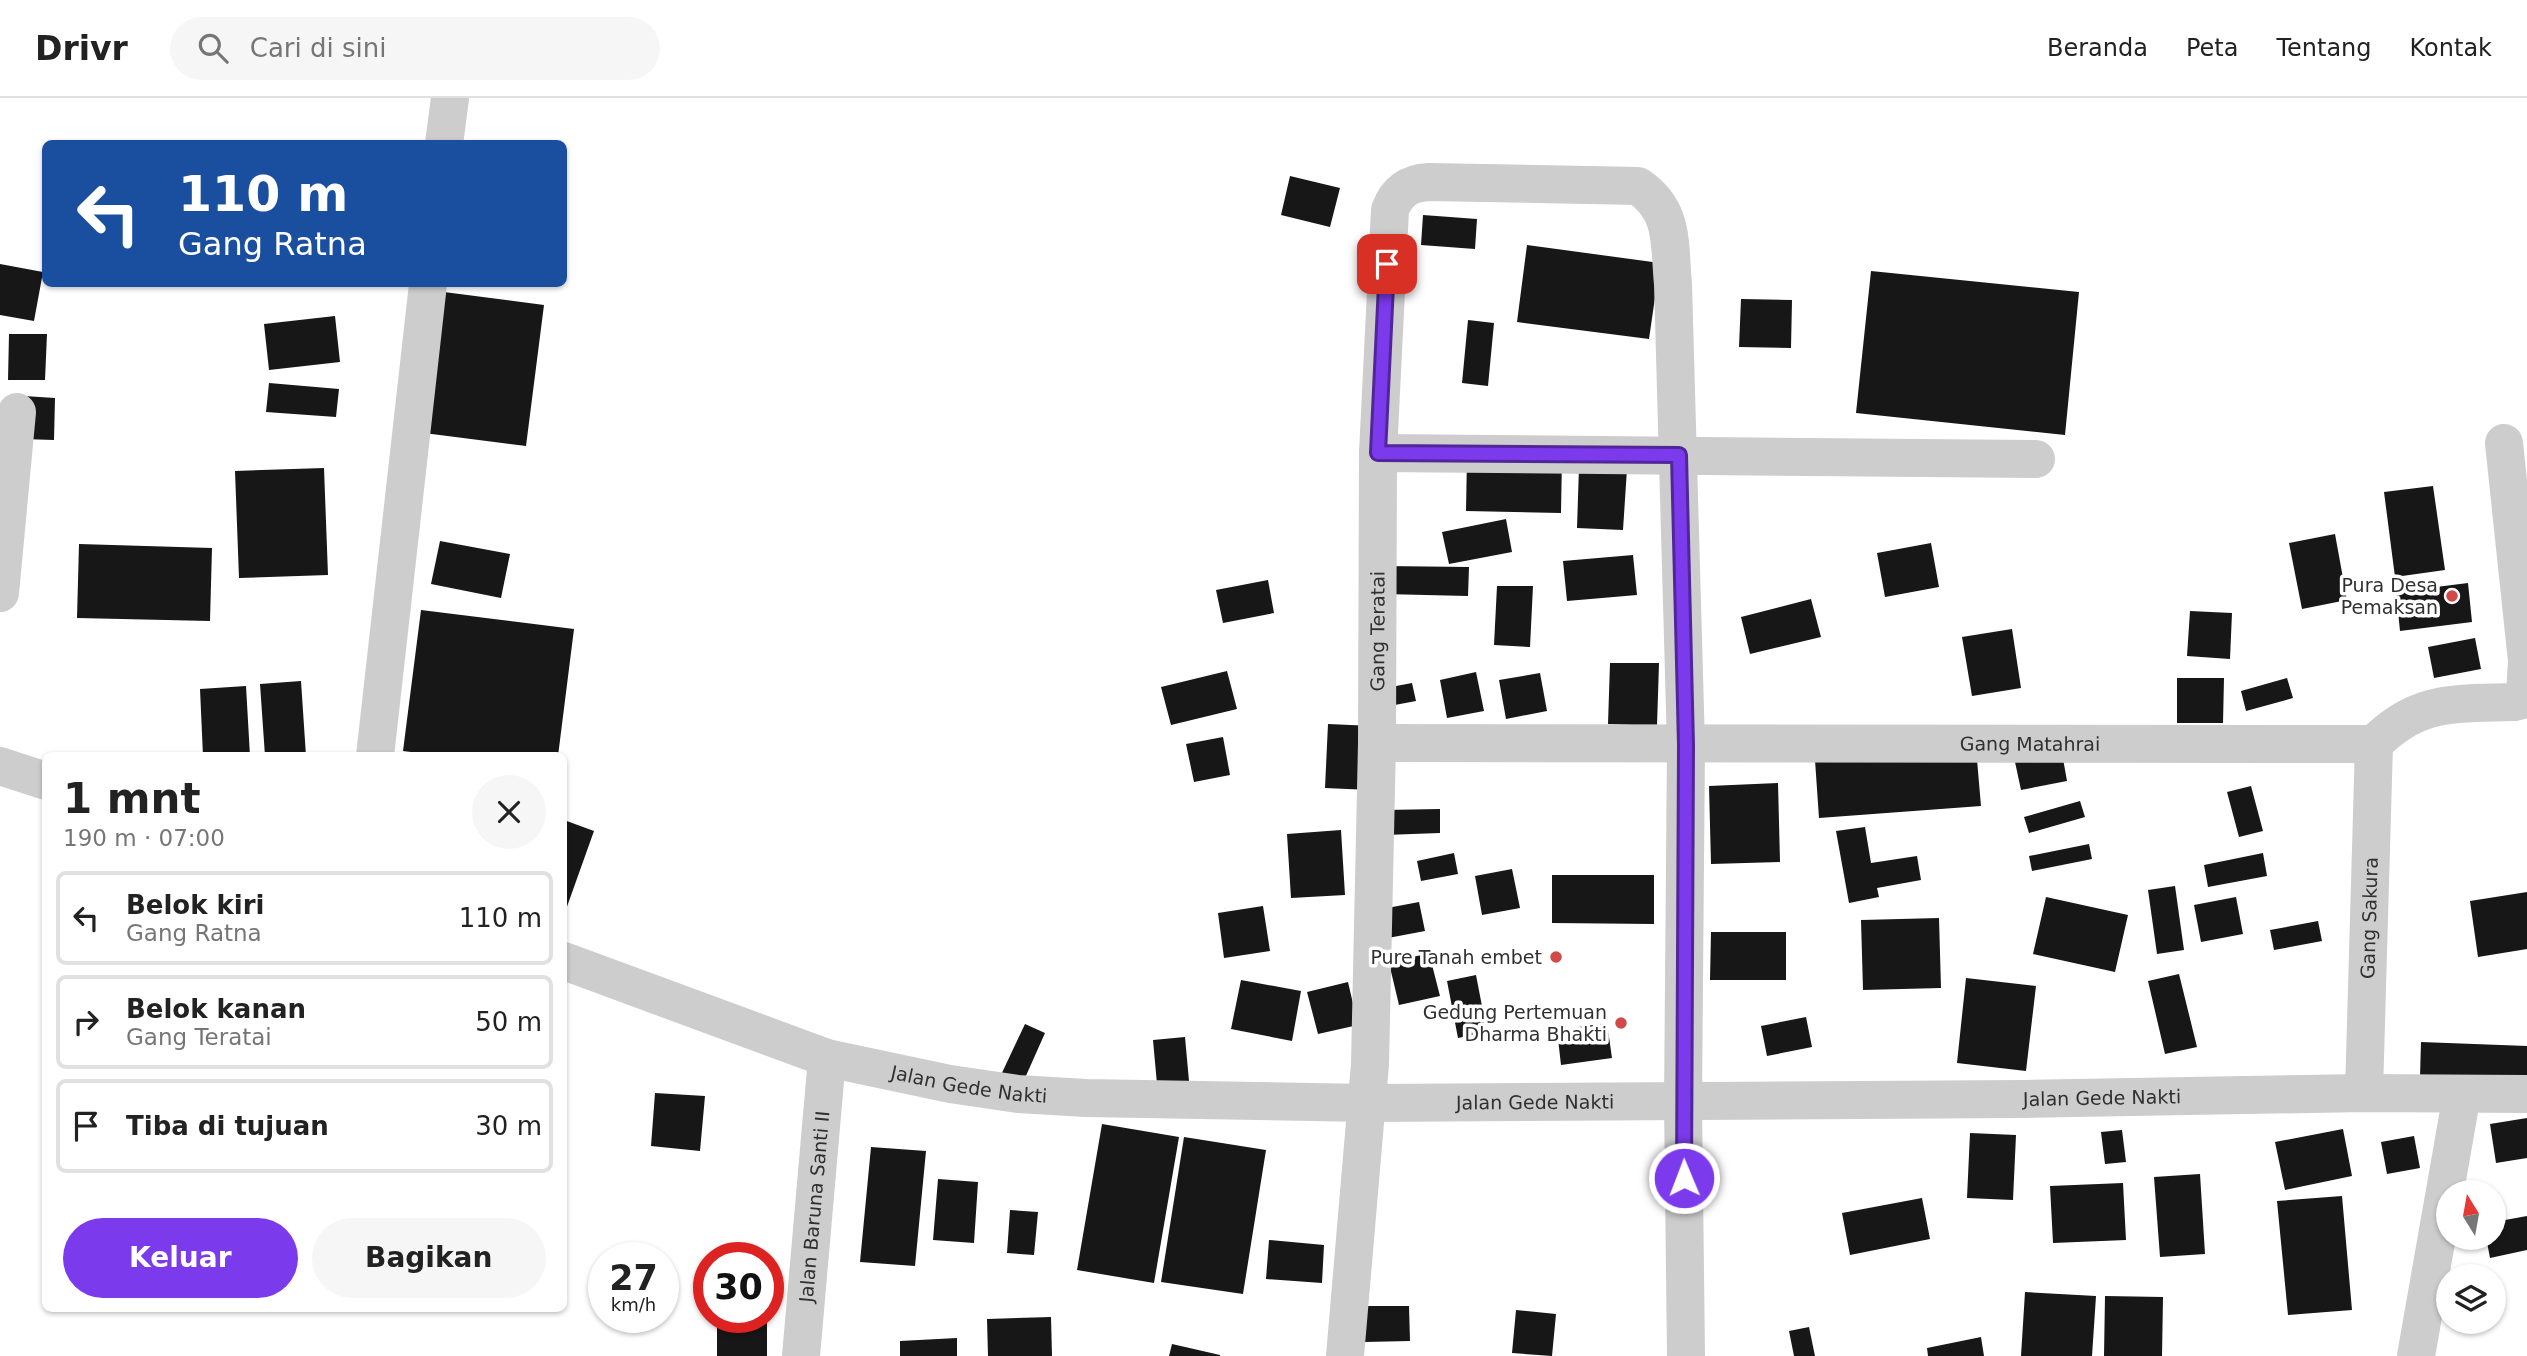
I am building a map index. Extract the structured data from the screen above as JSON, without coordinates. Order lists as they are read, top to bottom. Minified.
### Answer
{"streets":{"street":["Gang Teratai","Gang Matahrai","Gang Sakura","Jalan Gede Nakti","Jalan Baruna Santi II"]},"crossings":[["Gang Teratai","Gang Matahrai"],["Gang Teratai","Jalan Gede Nakti"],["Gang Matahrai","Gang Sakura"],["Gang Sakura","Jalan Gede Nakti"],["Jalan Gede Nakti","Jalan Baruna Santi II"]],"places":["Pura Desa Pemaksan","Pure Tanah embet","Gedung Pertemuan Dharma Bhakti"],"north":"top","page":{"header":"Drivr","search":"Cari di sini","nav":["Beranda","Peta","Tentang","Kontak"],"turn":["110 m","Gang Ratna"],"heading":["1 mnt","190 m · 07:00"],"list":[{"name":"Belok kiri","note":"Gang Ratna","value":"110 m"},{"name":"Belok kanan","note":"Gang Teratai","value":"50 m"},{"name":"Tiba di tujuan","value":"30 m"}],"buttons":["Keluar","Bagikan"],"speed":"27 km/h","limit":"30"}}
